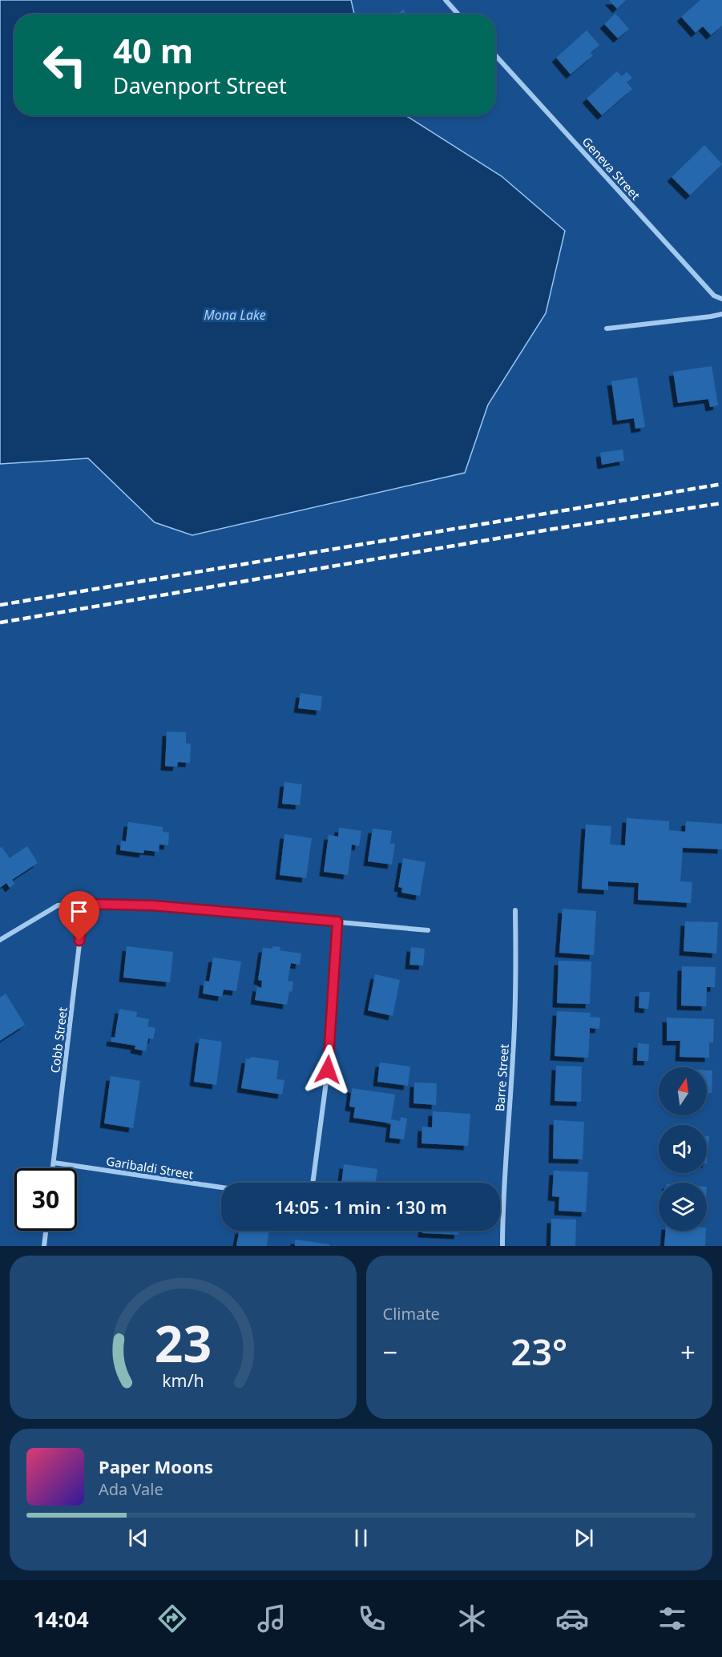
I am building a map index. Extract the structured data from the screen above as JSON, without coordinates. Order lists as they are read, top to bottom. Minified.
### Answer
{"streets":{"street":["Geneva Street","Cobb Street","Barre Street","Garibaldi Street"]},"crossings":[["Cobb Street","Garibaldi Street"]],"water":["Mona Lake"],"north":"top","page":{"turn":["40 m","Davenport Street"],"limit":"30","trip":"14:05 · 1 min · 130 m","tile":"Climate","heat":["−","23°","+"],"song":["Paper Moons","Ada Vale"],"tabs":"14:04","gauge":["23","km/h"]}}
